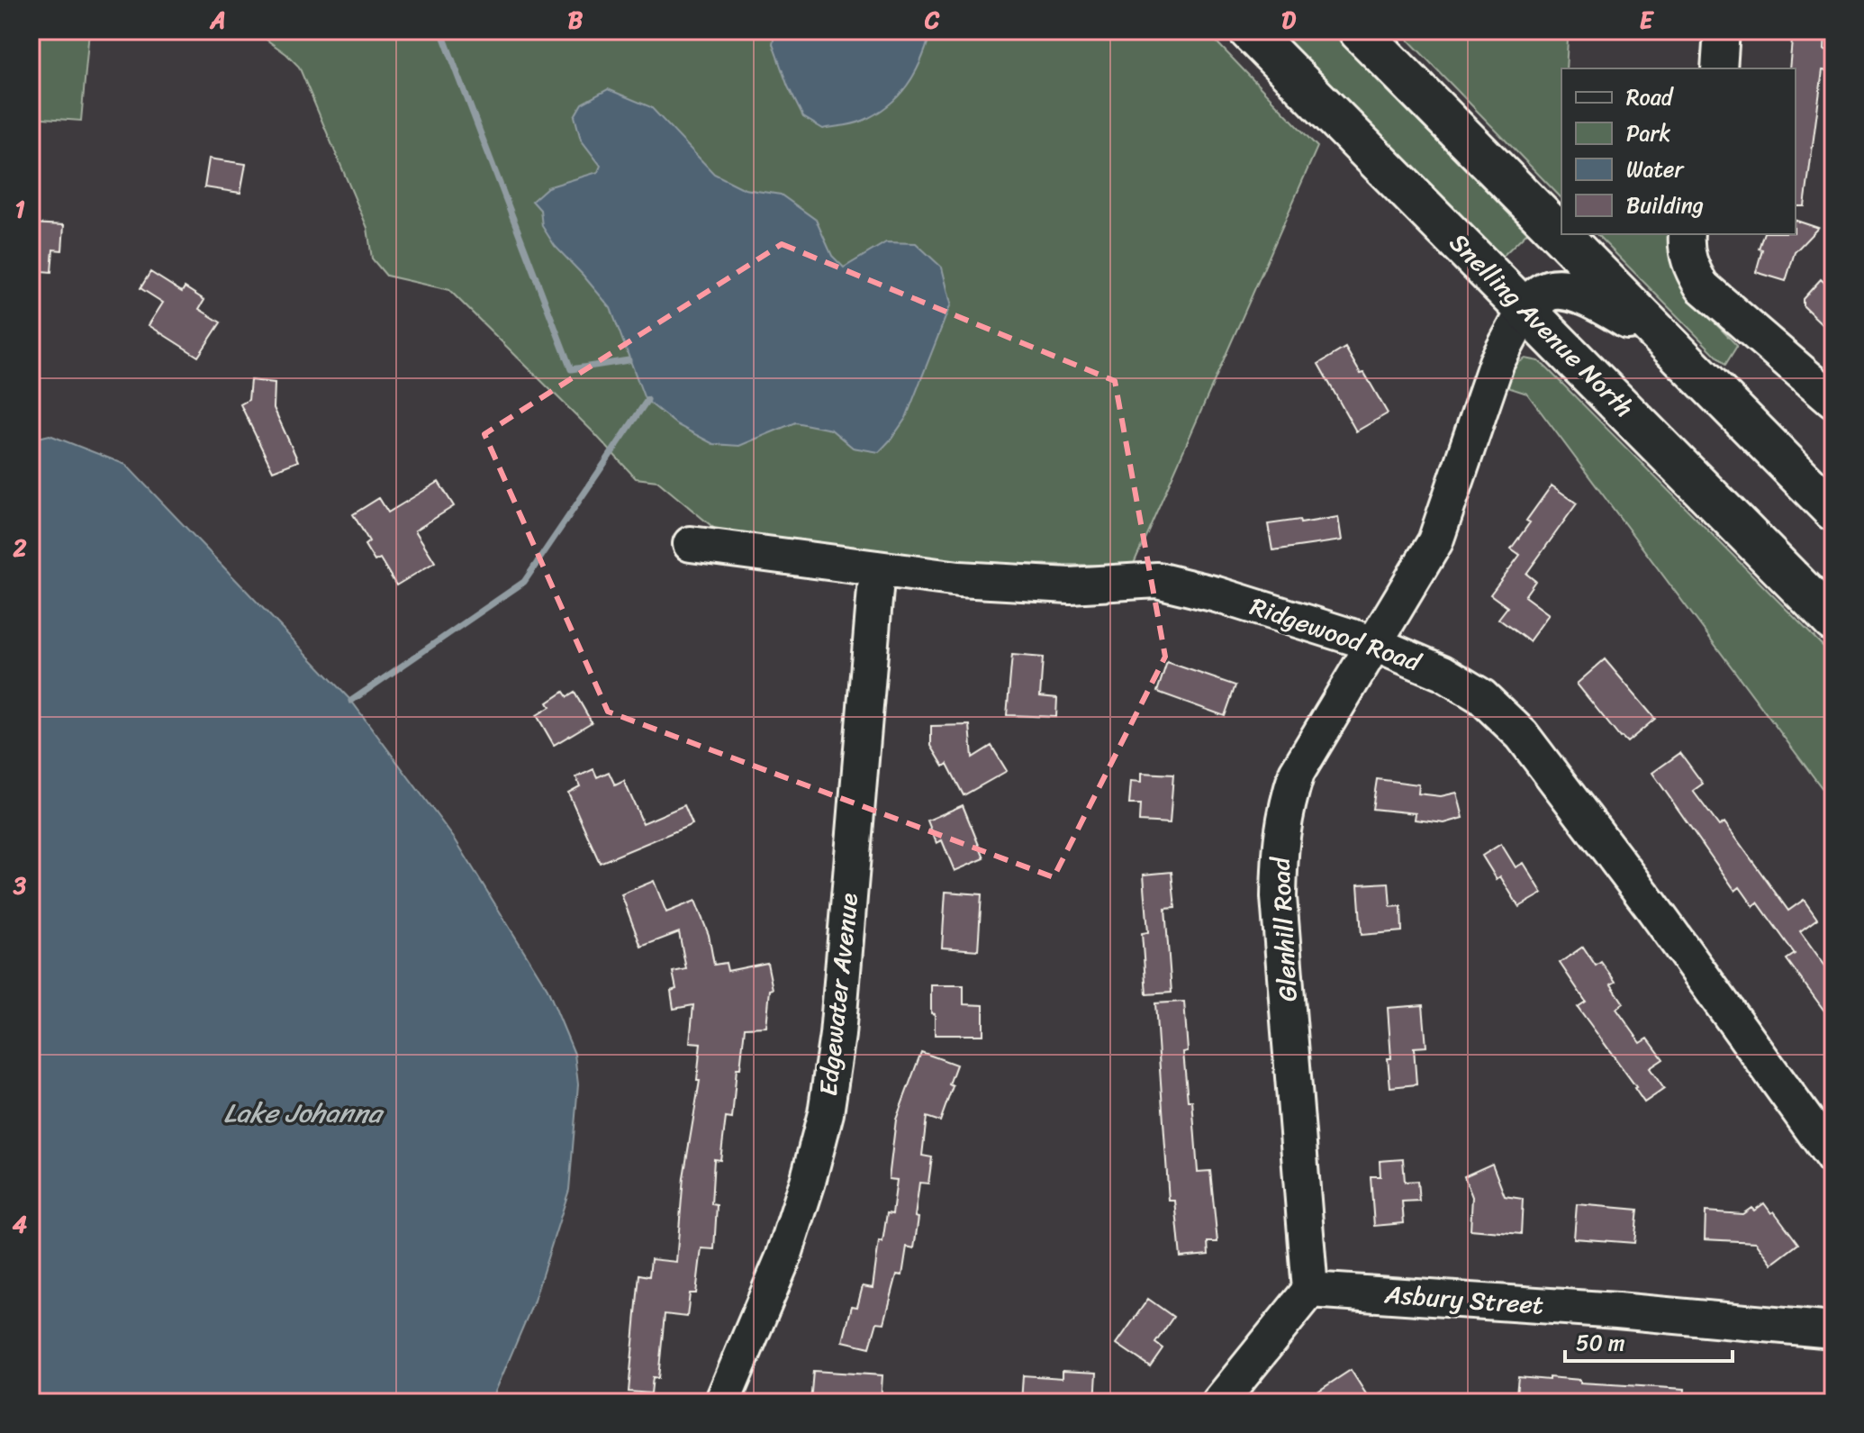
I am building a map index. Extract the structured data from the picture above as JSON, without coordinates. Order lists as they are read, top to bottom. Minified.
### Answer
{"streets":{"highway":["Snelling Avenue North"],"street":["Ridgewood Road","Glenhill Road","Edgewater Avenue","Asbury Street"]},"crossings":[["Snelling Avenue North","Glenhill Road"],["Ridgewood Road","Glenhill Road"],["Ridgewood Road","Edgewater Avenue"],["Glenhill Road","Asbury Street"]],"water":["Lake Johanna"],"legend":["Road","Park","Water","Building"],"scale_bar":"50 m","grid":{"columns":["A","B","C","D","E"],"rows":["1","2","3","4"]}}
